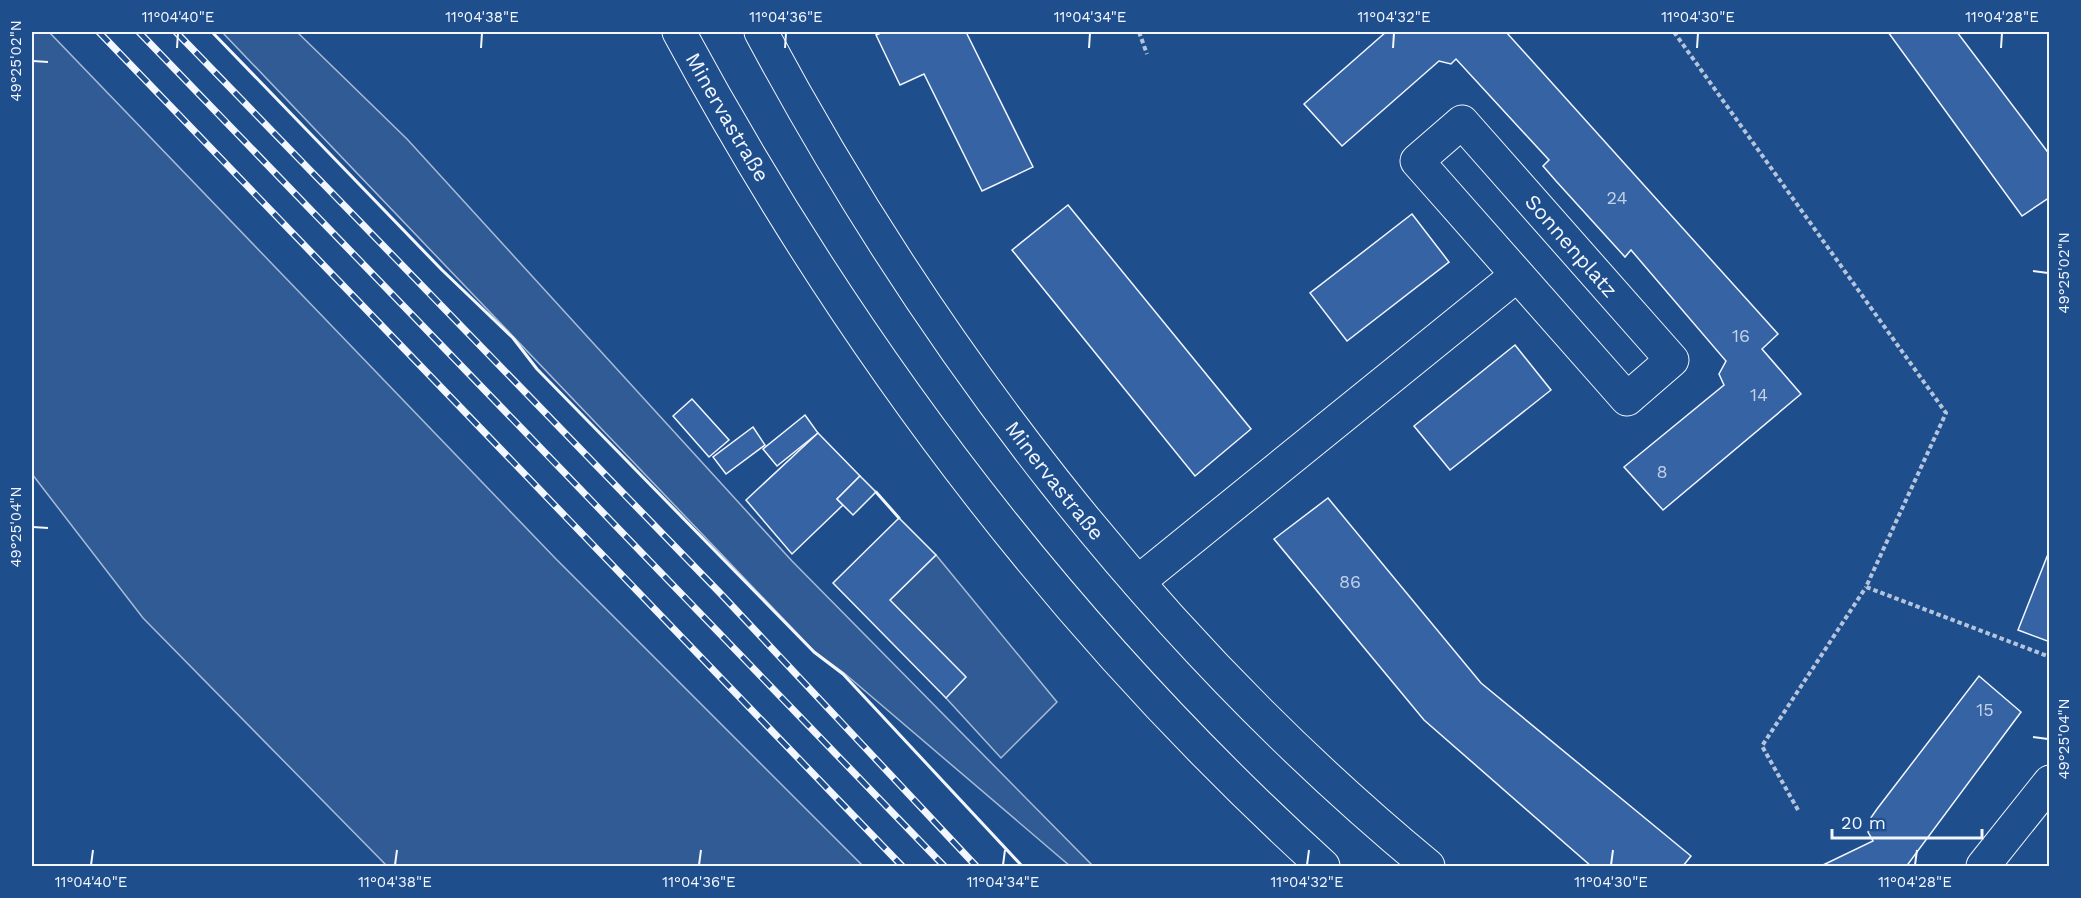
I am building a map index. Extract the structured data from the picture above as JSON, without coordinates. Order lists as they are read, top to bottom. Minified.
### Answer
{"streets":{"main road":["Minervastraße","Sonnenplatz"]},"house_numbers":["24","16","14","8","86","15"],"scale_bar":"20 m","coordinates":["11°04'40\"E","11°04'38\"E","11°04'36\"E","11°04'34\"E","11°04'32\"E","11°04'30\"E","11°04'28\"E","49°25'02\"N","49°25'04\"N"]}
